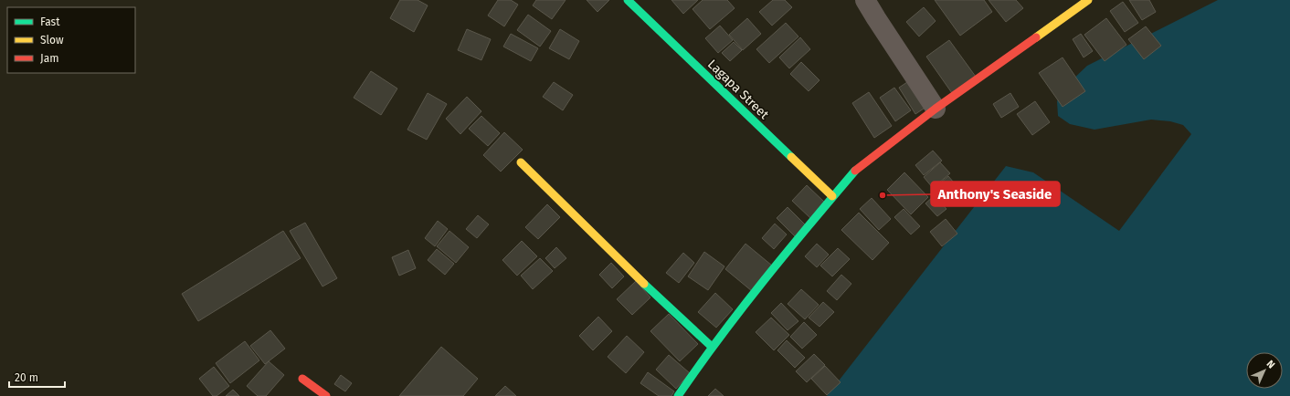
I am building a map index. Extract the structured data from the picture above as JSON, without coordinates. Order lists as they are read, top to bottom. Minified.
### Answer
{"streets":{"street":["Lagapa Street"]},"places":["Anthony's Seaside"],"legend":["Fast","Slow","Jam"],"scale_bar":"20 m","north":"top right"}
